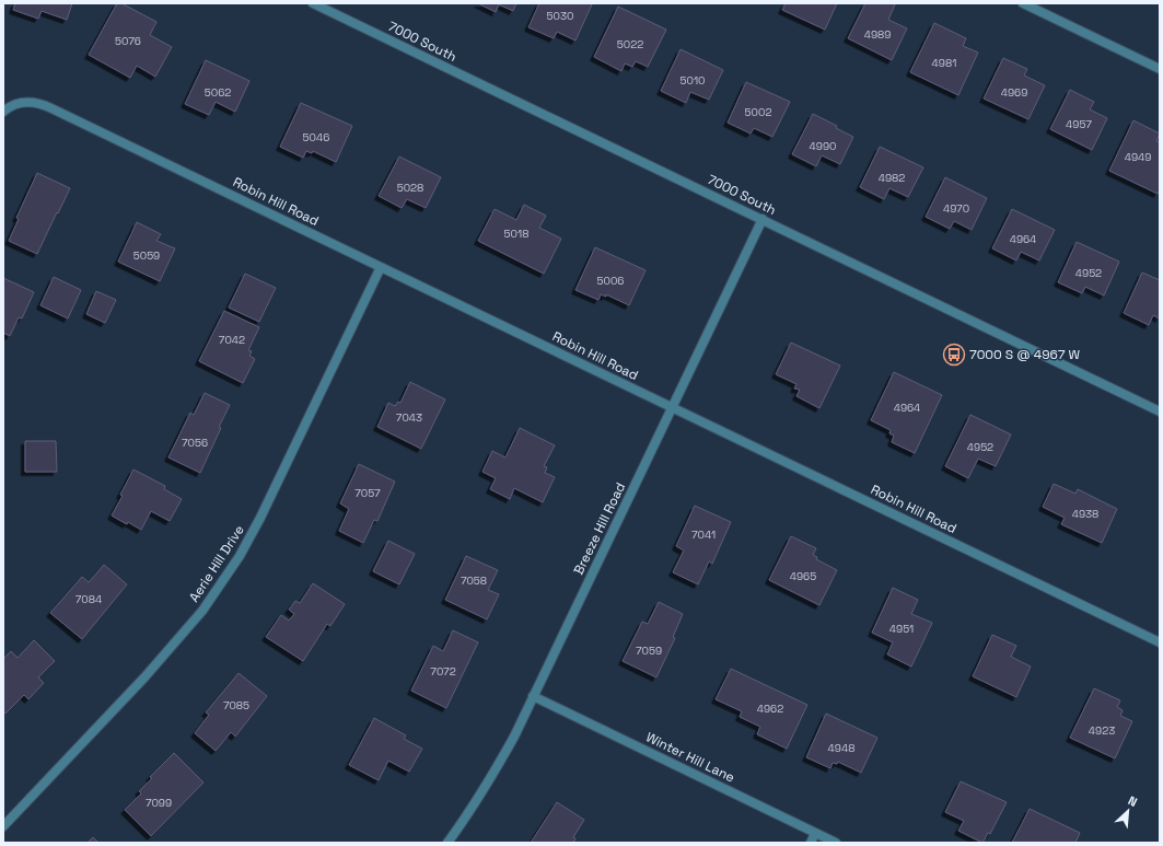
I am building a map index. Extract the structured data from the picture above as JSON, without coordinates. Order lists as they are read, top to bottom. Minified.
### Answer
{"streets":{"street":["7000 South","Robin Hill Road","Breeze Hill Road","Aerie Hill Drive","Winter Hill Lane"]},"crossings":[["7000 South","Breeze Hill Road"],["Robin Hill Road","Breeze Hill Road"],["Robin Hill Road","Aerie Hill Drive"],["Breeze Hill Road","Winter Hill Lane"]],"places":{"bus stop":["7000 S @ 4967 W"]},"house_numbers":["5030","4989","5076","5022","4981","5010","5062","4969","5002","4957","5046","4990","4949","4982","5028","4970","5018","4964","5059","4952","5006","7042","4964","7043","7056","4952","7057","4938","7041","4965","7058","7084","4951","7059","7072","7085","4962","4923","4948","7099"],"north":"top right"}
